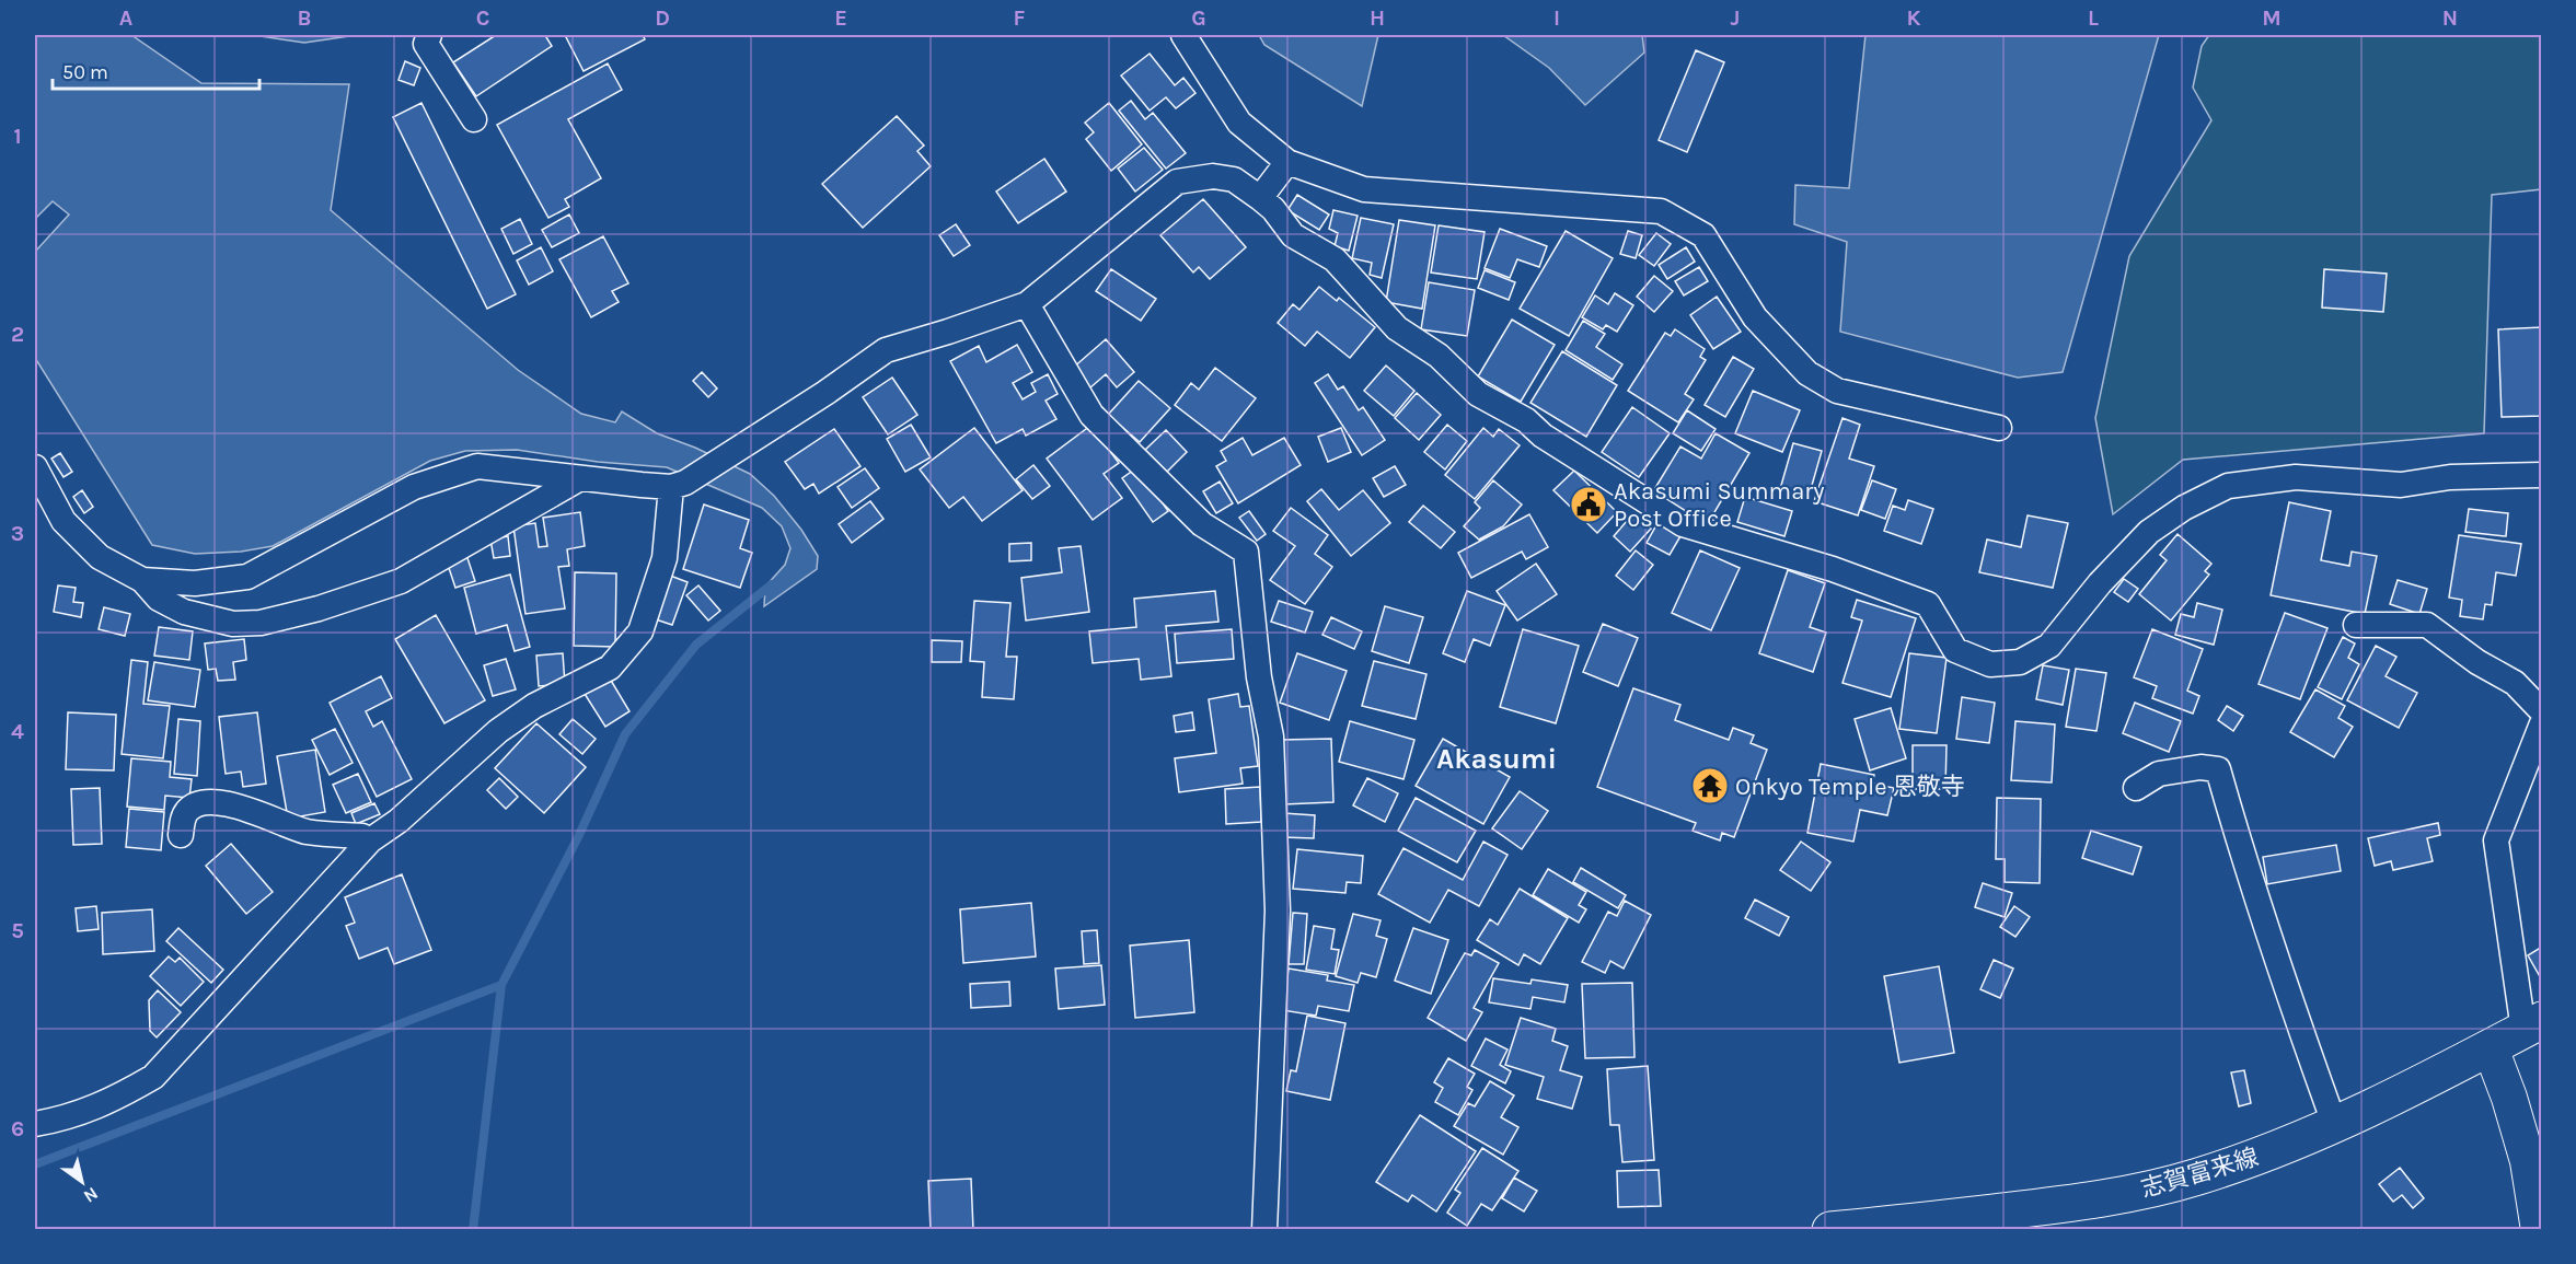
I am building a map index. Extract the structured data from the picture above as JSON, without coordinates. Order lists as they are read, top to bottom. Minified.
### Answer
{"streets":{"main road":["志賀富来線"]},"districts":["Akasumi"],"places":{"public building":["Akasumi Summary Post Office"],"temple":["Onkyo Temple 恩敬寺"]},"scale_bar":"50 m","north":"bottom right","grid":{"columns":["A","B","C","D","E","F","G","H","I","J","K","L","M","N"],"rows":["1","2","3","4","5","6"]}}
